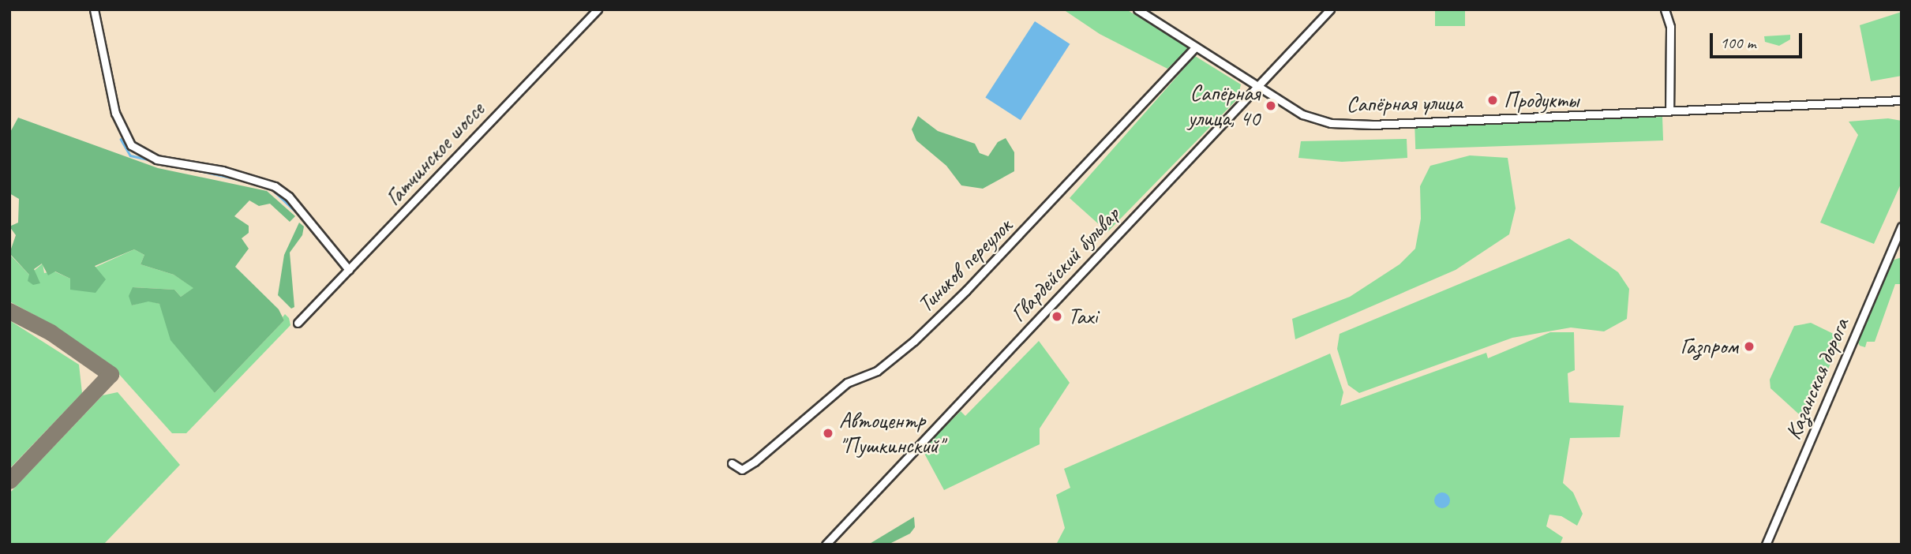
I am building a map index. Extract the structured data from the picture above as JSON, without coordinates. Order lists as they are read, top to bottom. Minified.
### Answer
{"streets":{"street":["Сапёрная улица","Гатчинское шоссе","Гвардейский бульвар","Тиньков переулок","Казанская дорога"]},"crossings":[["Сапёрная улица","Гвардейский бульвар"],["Сапёрная улица","Тиньков переулок"]],"places":["Продукты","Сапёрная улица, 40","Taxi","Газпром","Автоцентр \"Пушкинский\""],"scale_bar":"100 m"}
